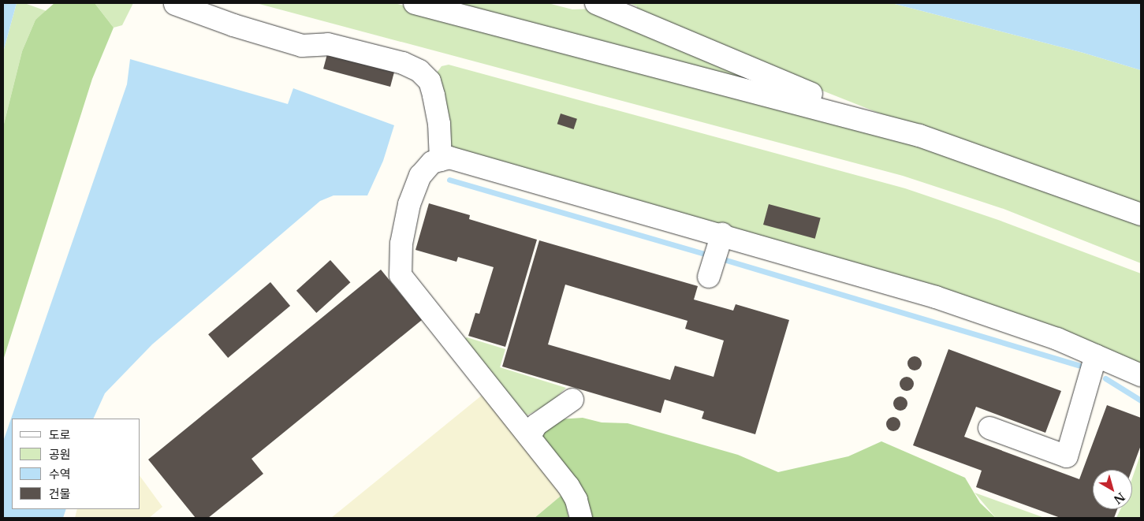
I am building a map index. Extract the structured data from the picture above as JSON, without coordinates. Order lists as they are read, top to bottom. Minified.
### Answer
{"legend":["도로","공원","수역","건물"],"north":"bottom right"}
